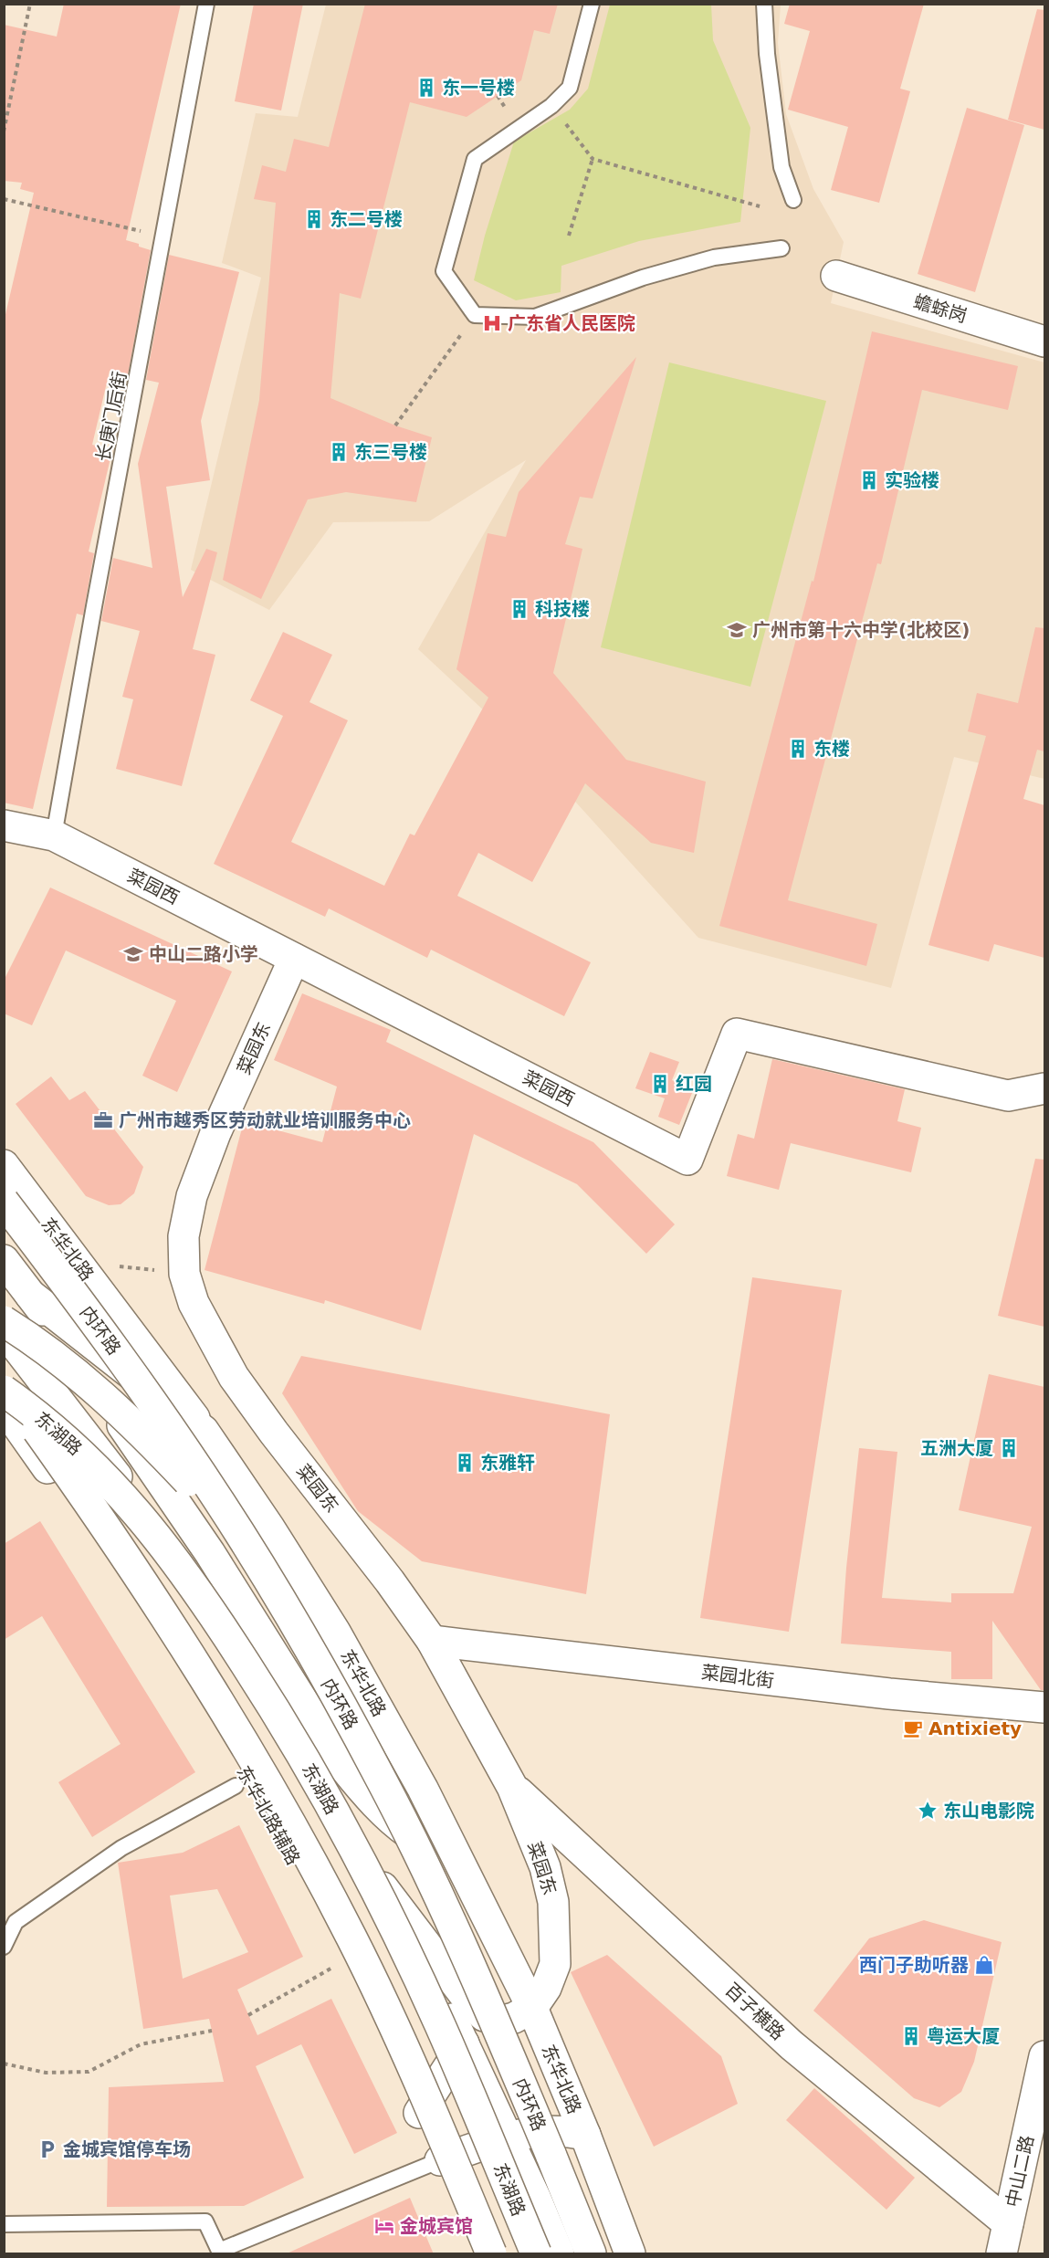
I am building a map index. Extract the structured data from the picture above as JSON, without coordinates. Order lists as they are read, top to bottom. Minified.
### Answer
{"streets":{"main road":["蟾蜍岗","菜园西","菜园东","东华北路","内环路","东湖路","菜园北街","东华北路辅路","百子横路","中山二路"],"lane":["长庚门后街"]},"crossings":[["长庚门后街","菜园西"],["菜园西","菜园东"],["菜园东","东华北路"],["菜园东","菜园北街"],["菜园东","百子横路"],["百子横路","中山二路"]],"places":{"building":["东一号楼","东二号楼","东三号楼","实验楼","科技楼","东楼","红园","五洲大厦","东雅轩","粤运大厦"],"hospital":["广东省人民医院"],"school or university":["广州市第十六中学(北校区)","中山二路小学"],"office":["广州市越秀区劳动就业培训服务中心"],"cafe":["Antixiety"],"place":["东山电影院"],"shop":["西门子助听器"],"parking":["金城宾馆停车场"],"hotel":["金城宾馆"]}}
